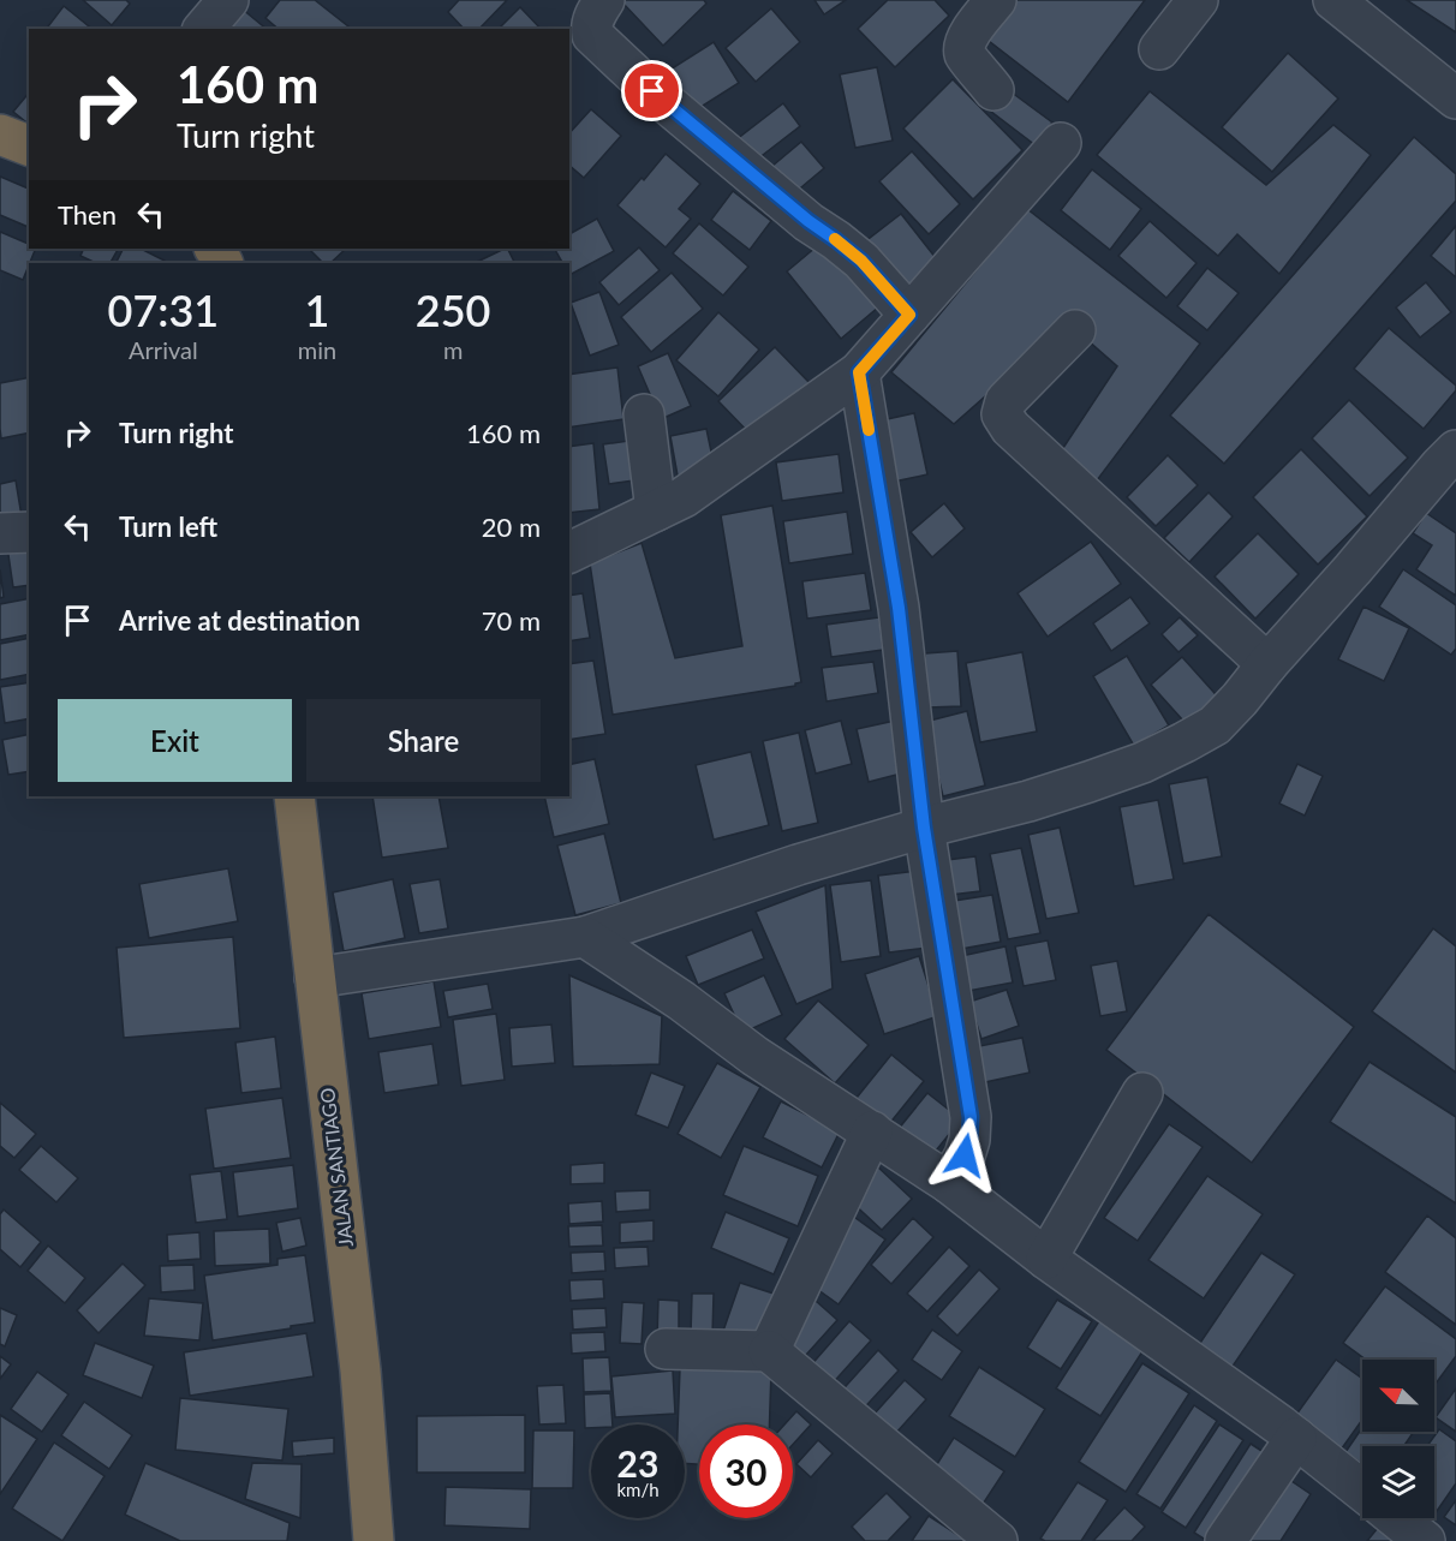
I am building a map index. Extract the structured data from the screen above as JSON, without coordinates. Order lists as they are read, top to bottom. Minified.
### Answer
{"streets":{"highway":["JALAN SANTIAGO"]},"north":"top left","page":{"turn":["160 m","Turn right"],"then":"Then","eta":["07:31","Arrival","1","min","250","m"],"list":[{"name":"Turn right","value":"160 m"},{"name":"Turn left","value":"20 m"},{"name":"Arrive at destination","value":"70 m"}],"buttons":["Exit","Share"],"speed":"23 km/h","limit":"30"}}
